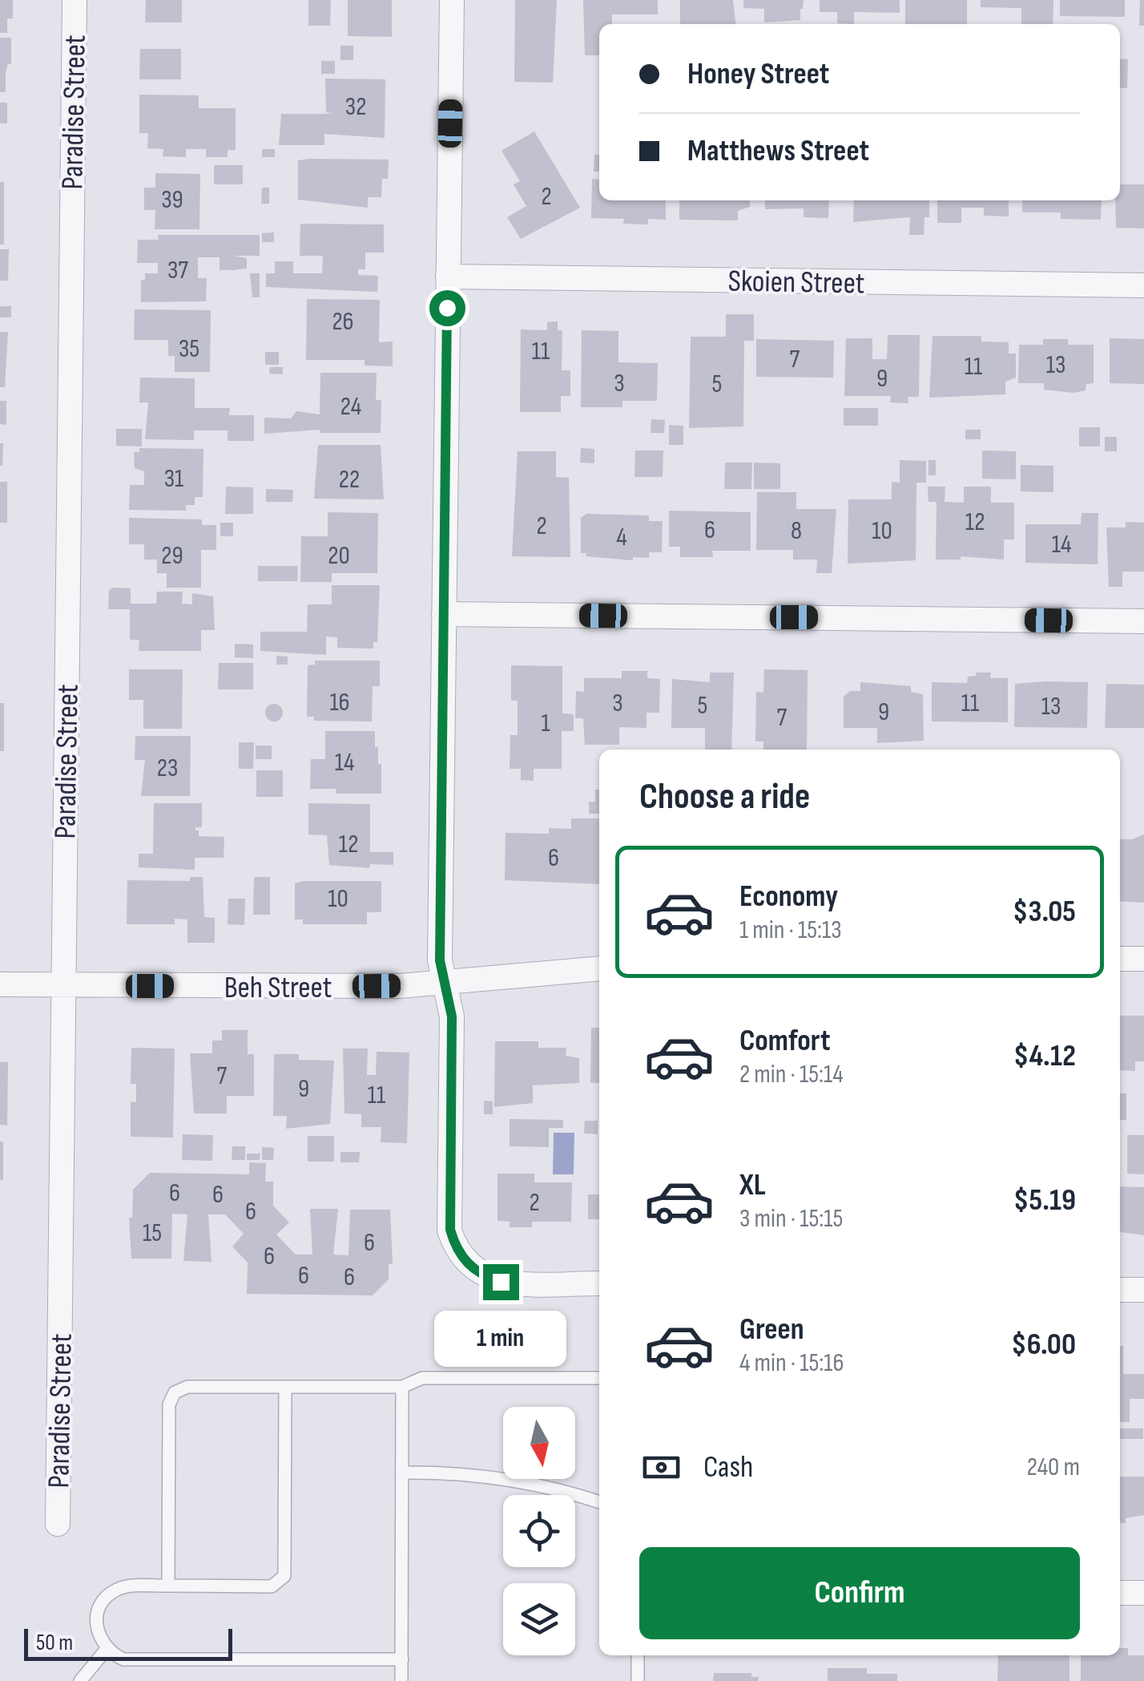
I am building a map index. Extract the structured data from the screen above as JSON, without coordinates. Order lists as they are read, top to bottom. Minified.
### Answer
{"streets":{"street":["Paradise Street","Skoien Street","Beh Street"]},"crossings":[["Paradise Street","Beh Street"]],"house_numbers":["32","2","39","37","26","35","11","7","13","11","9","3","5","24","31","22","12","2","6","8","10","4","14","29","20","16","3","11","5","13","9","7","1","14","23","12","6","10","7","9","11","6","6","2","6","15","6","6","6","6"],"scale_bar":"50 m","north":"bottom","page":{"banner":["Honey Street","Matthews Street"],"heading":"Choose a ride","list":[{"name":"Economy","note":"1 min · 15:13","value":"$3.05"},{"name":"Comfort","note":"2 min · 15:14","value":"$4.12"},{"name":"XL","note":"3 min · 15:15","value":"$5.19"},{"name":"Green","note":"4 min · 15:16","value":"$6.00"}],"bubble":"1 min","pay":["Cash","240 m"],"buttons":"Confirm","scale":"50 m"}}
